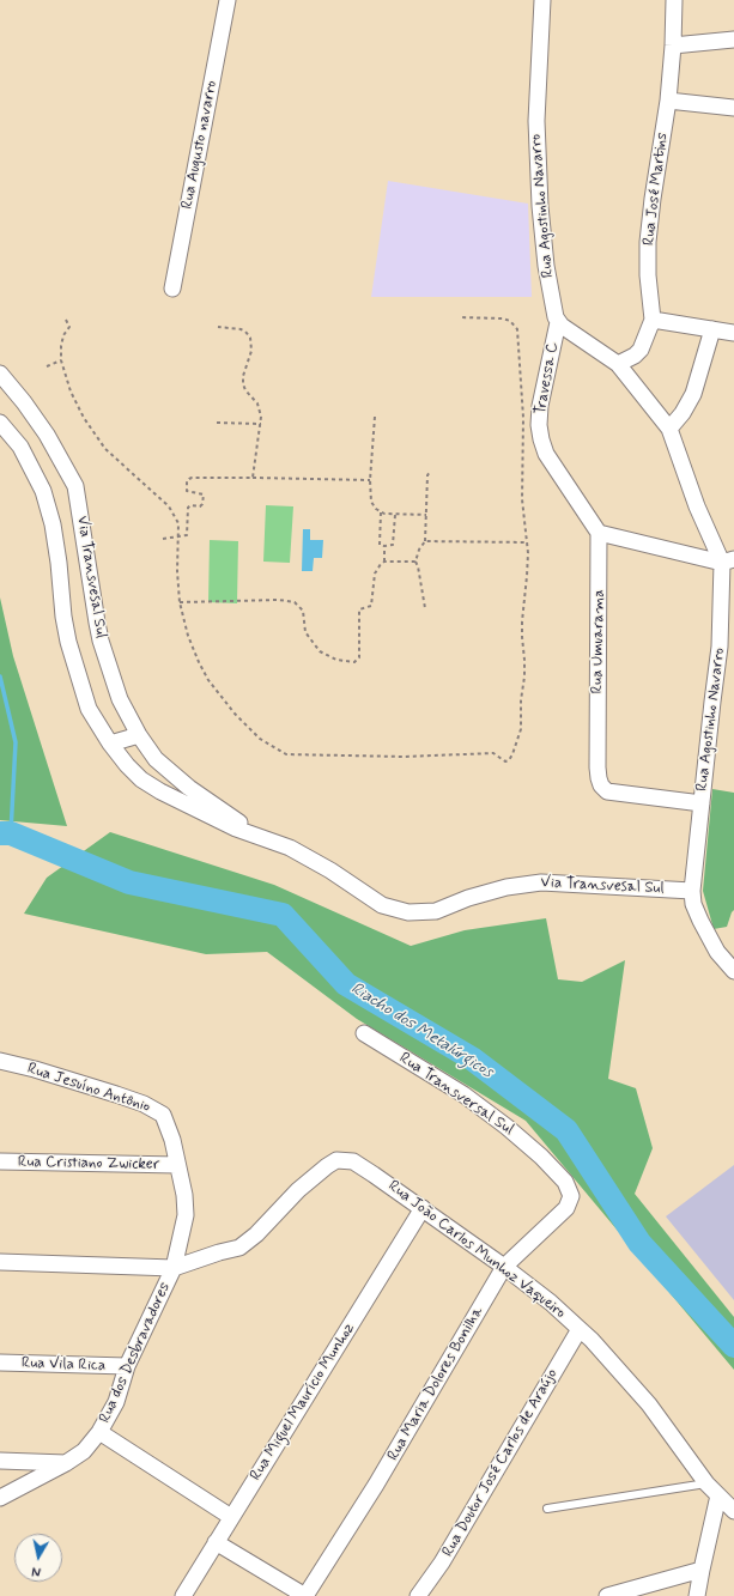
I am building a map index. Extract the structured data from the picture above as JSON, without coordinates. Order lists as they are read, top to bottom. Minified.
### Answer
{"streets":{"street":["Rua Augusto navarro","Rua José Martins","Rua Agostinho Navarro","Travessa C","Via Transvesal Sul","Rua Umuarama","Rua Jesuíno Antônio","Rua Transversal Sul","Rua Cristiano Zwicker","Rua João Carlos Munhoz Vaqueiro","Rua dos Desbravadores","Rua Vila Rica","Rua Maria Dolores Bonilha","Rua Miguel Maurício Munhoz","Rua Doutor José Carlos de Araújo"]},"crossings":[["Rua José Martins","Rua Agostinho Navarro"],["Rua Agostinho Navarro","Travessa C"],["Rua Agostinho Navarro","Via Transvesal Sul"],["Rua Agostinho Navarro","Rua Umuarama"],["Travessa C","Rua Umuarama"],["Rua Jesuíno Antônio","Rua Cristiano Zwicker"],["Rua Jesuíno Antônio","Rua João Carlos Munhoz Vaqueiro"],["Rua Jesuíno Antônio","Rua dos Desbravadores"],["Rua Transversal Sul","Rua Maria Dolores Bonilha"],["Rua João Carlos Munhoz Vaqueiro","Rua dos Desbravadores"],["Rua João Carlos Munhoz Vaqueiro","Rua Maria Dolores Bonilha"],["Rua João Carlos Munhoz Vaqueiro","Rua Miguel Maurício Munhoz"],["Rua João Carlos Munhoz Vaqueiro","Rua Doutor José Carlos de Araújo"],["Rua dos Desbravadores","Rua Vila Rica"]],"water":["Riacho dos Metalúrgicos"],"north":"bottom"}
